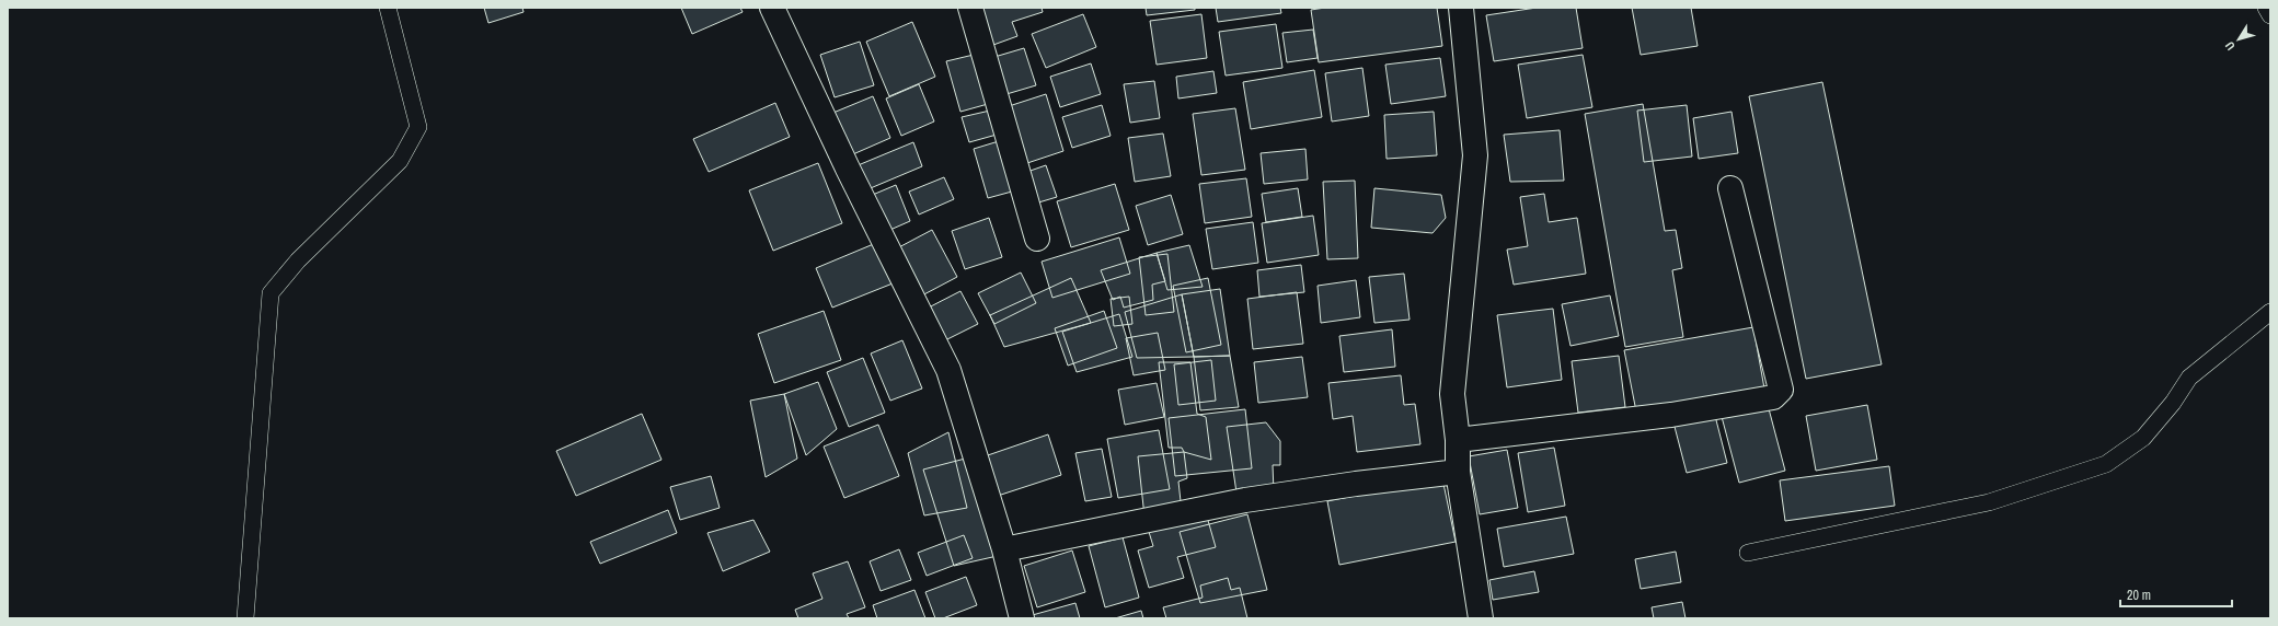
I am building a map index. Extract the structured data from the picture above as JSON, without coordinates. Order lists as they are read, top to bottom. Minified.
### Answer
{"scale_bar":"20 m","north":"bottom left"}
